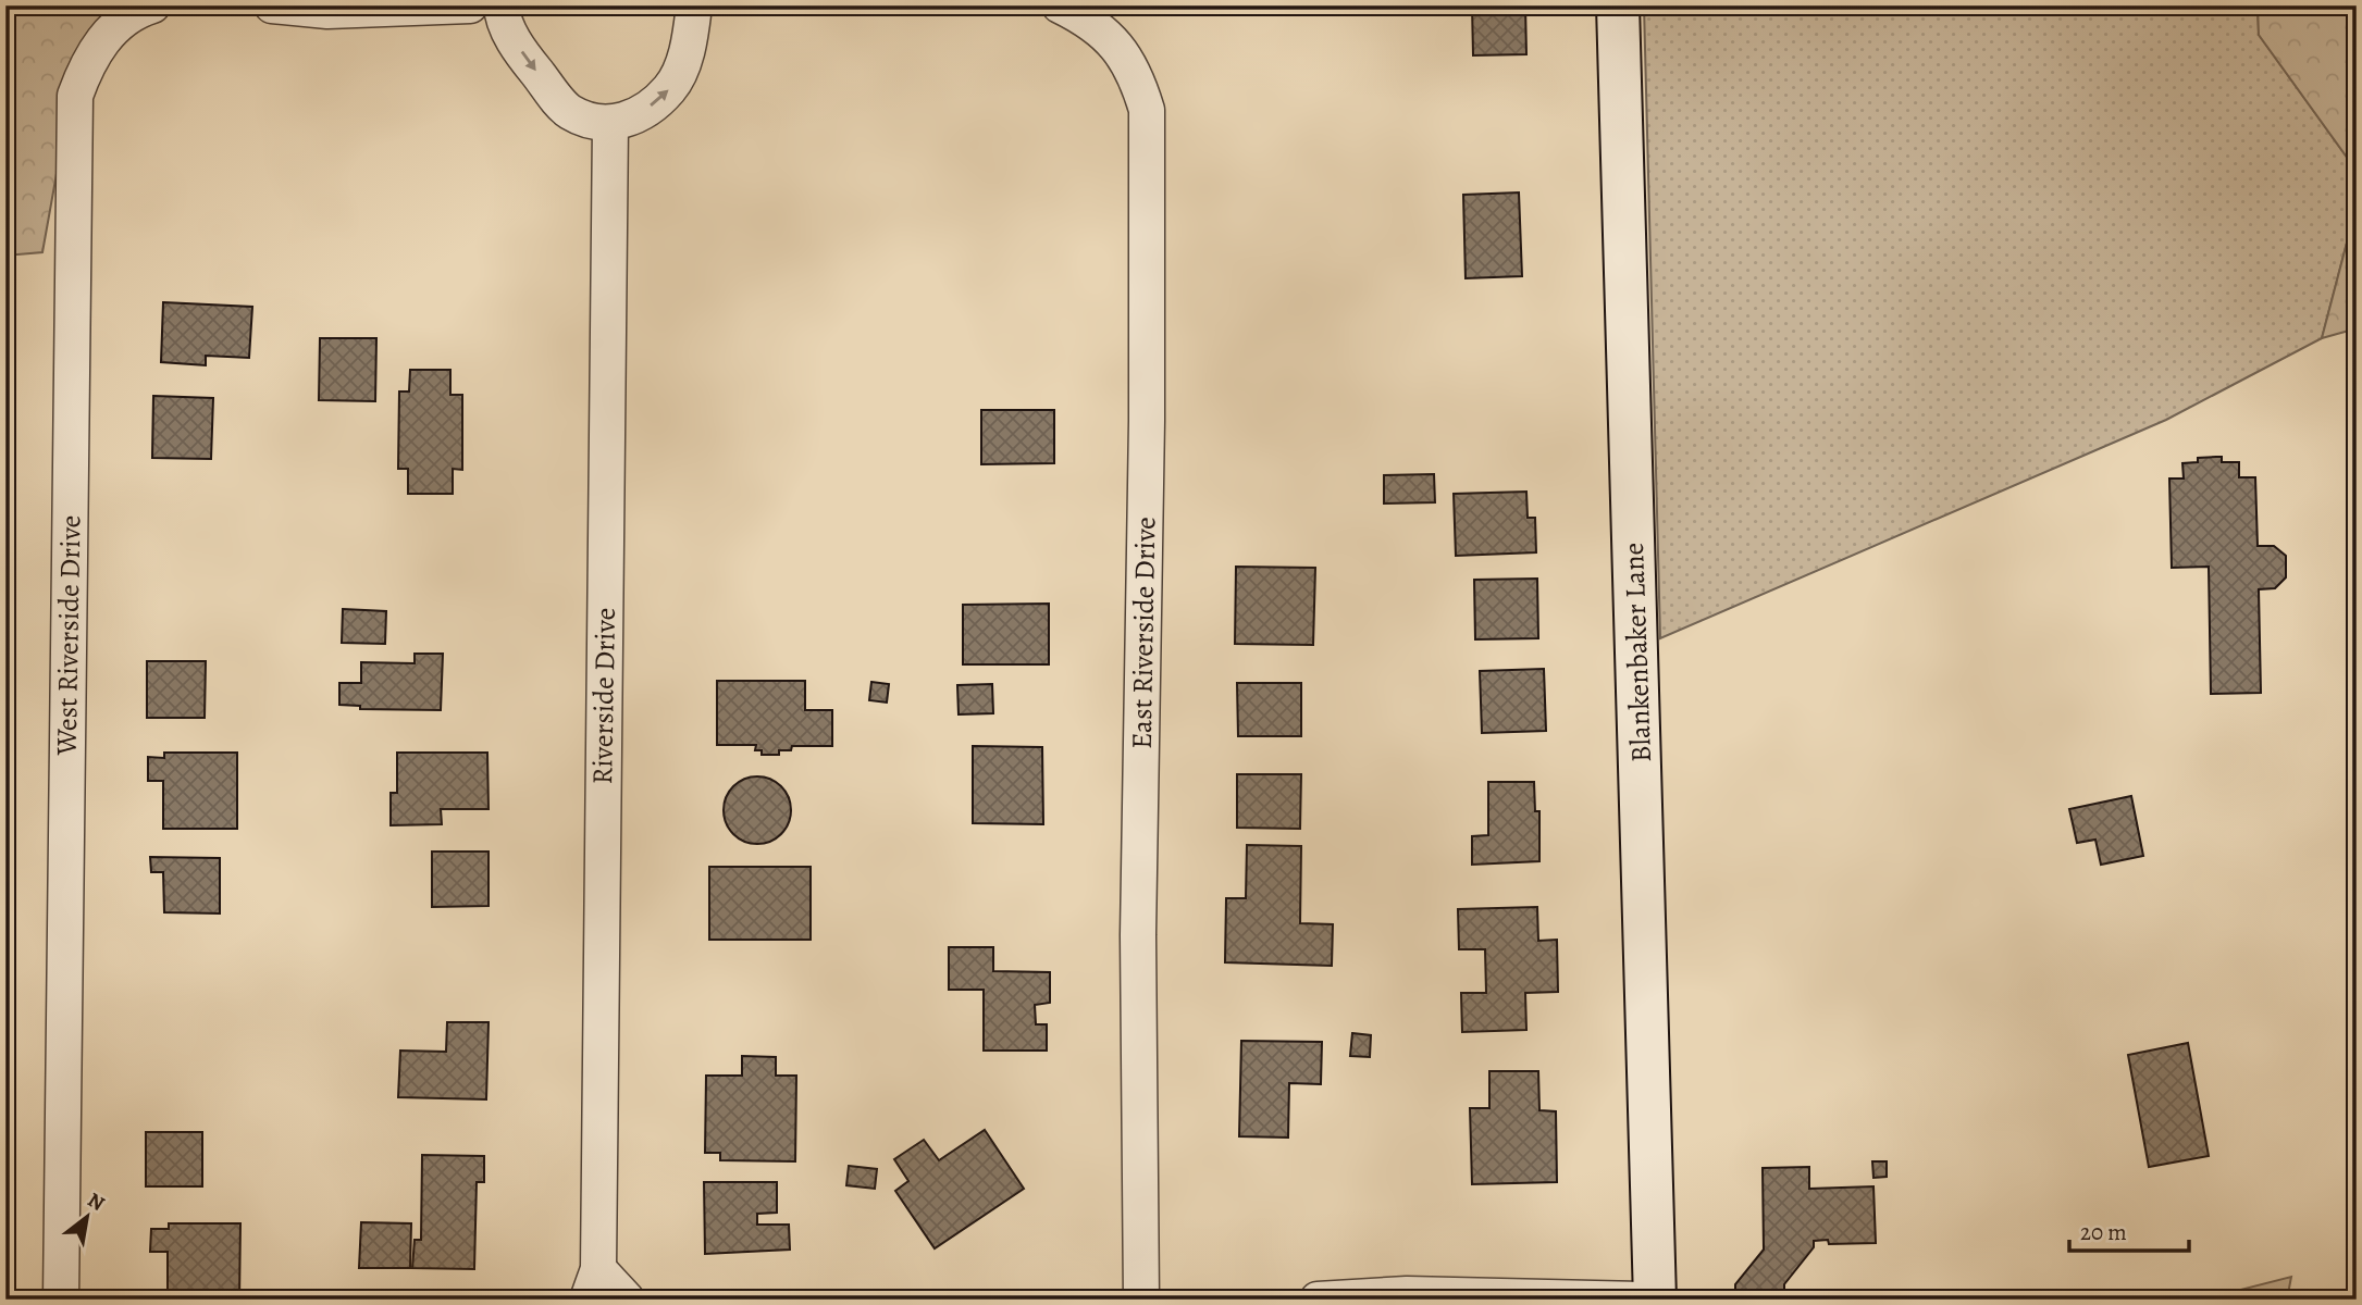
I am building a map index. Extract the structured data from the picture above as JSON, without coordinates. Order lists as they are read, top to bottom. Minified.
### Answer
{"streets":{"street":["East Riverside Drive","West Riverside Drive","Blankenbaker Lane","Riverside Drive"]},"scale_bar":"20 m","north":"top right"}
